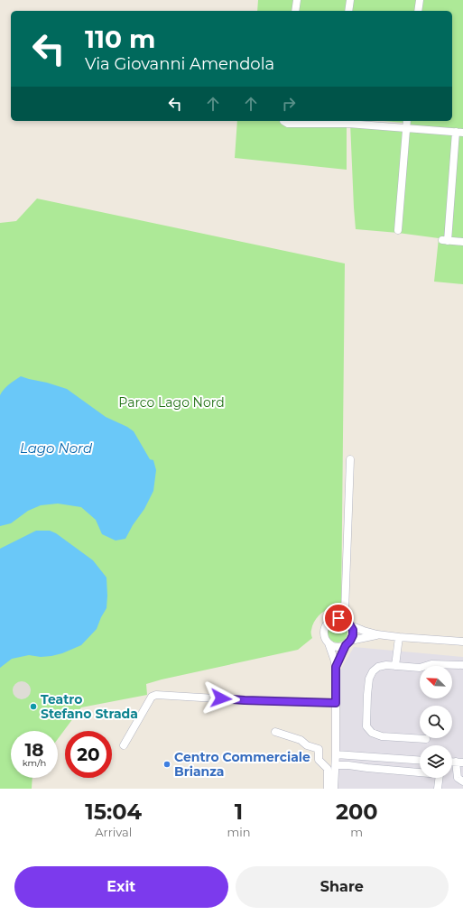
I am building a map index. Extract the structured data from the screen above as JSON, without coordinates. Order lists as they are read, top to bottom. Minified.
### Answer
{"water":["Lago Nord"],"parks":["Parco Lago Nord"],"places":["Teatro Stefano Strada","Centro Commerciale Brianza"],"north":"top left","page":{"turn":["110 m","Via Giovanni Amendola"],"speed":"18 km/h","limit":"20","eta":["15:04","Arrival","1","min","200","m"],"buttons":["Exit","Share"]}}
